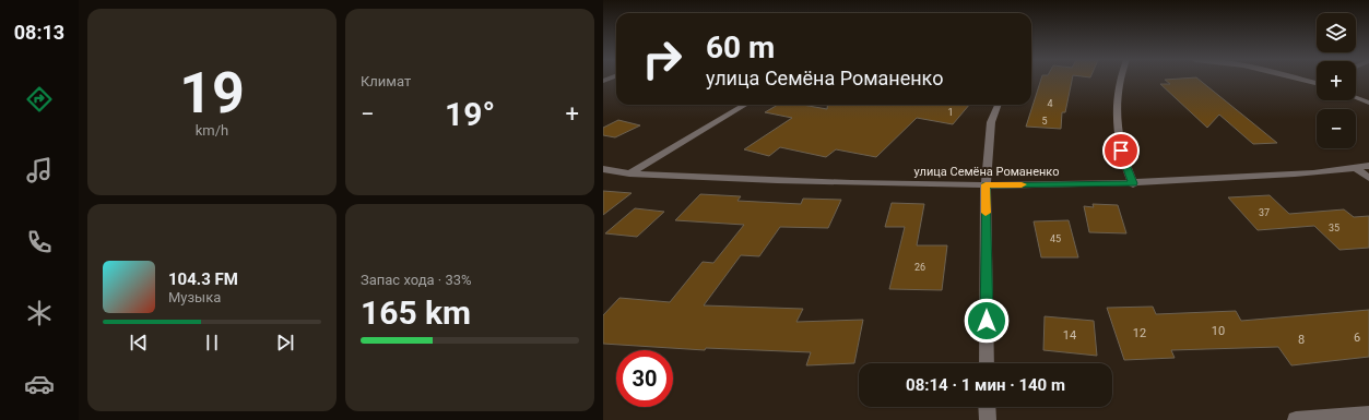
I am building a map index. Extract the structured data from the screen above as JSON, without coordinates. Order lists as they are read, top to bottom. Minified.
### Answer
{"streets":{"street":["улица Семёна Романенко"]},"house_numbers":["4","1","5","37","35","45","26","10","12","14","6","8"],"page":{"tabs":"08:13","tile":[["19","km/h"],"Климат",["Запас хода · 33%","165 km"]],"map_buttons":["+","−"],"turn":["60 m","улица Семёна Романенко"],"heat":["−","19°","+"],"song":["104.3 FM","Музыка"],"limit":"30","trip":"08:14 · 1 мин · 140 m"}}
